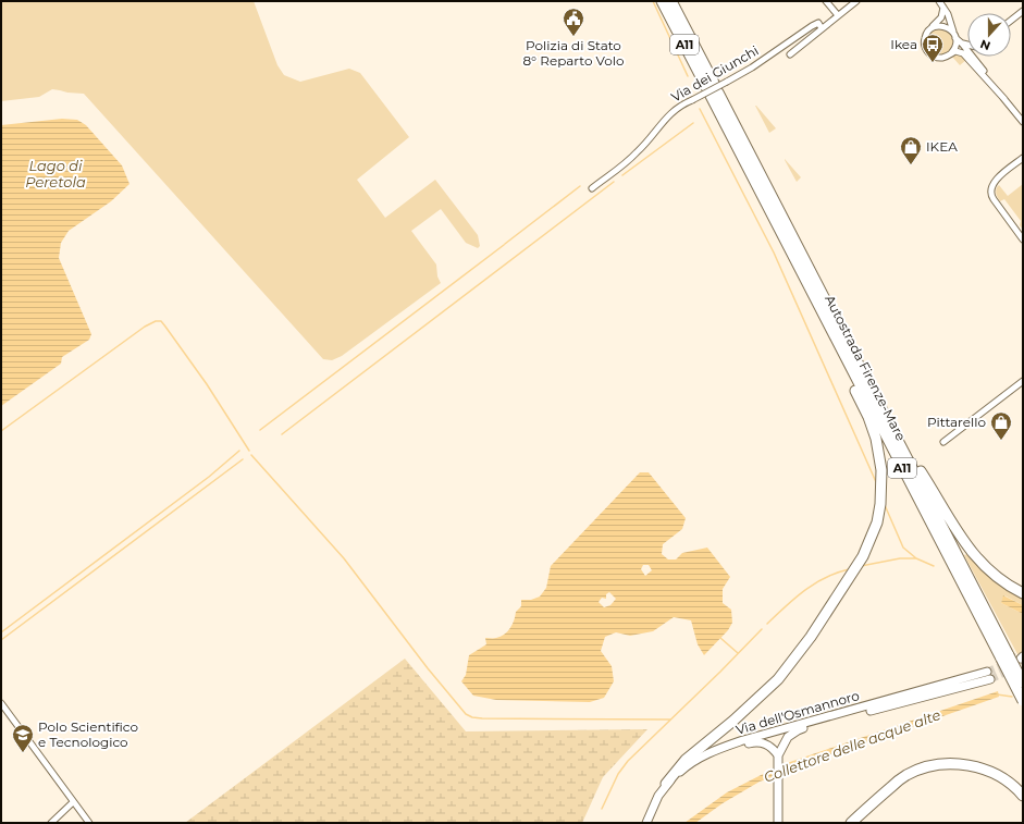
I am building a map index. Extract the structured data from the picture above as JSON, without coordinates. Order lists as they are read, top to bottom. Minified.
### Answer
{"streets":{"highway":["A11","Autostrada Firenze-Mare"],"main road":["Via dell'Osmannoro"],"street":["Via dei Giunchi"]},"water":["Lago di Peretola","Collettore delle acque alte"],"places":{"public building":["Polizia di Stato 8° Reparto Volo"],"bus stop":["Ikea"],"shop":["IKEA","Pittarello"],"school or university":["Polo Scientifico e Tecnologico"]},"north":"bottom"}
